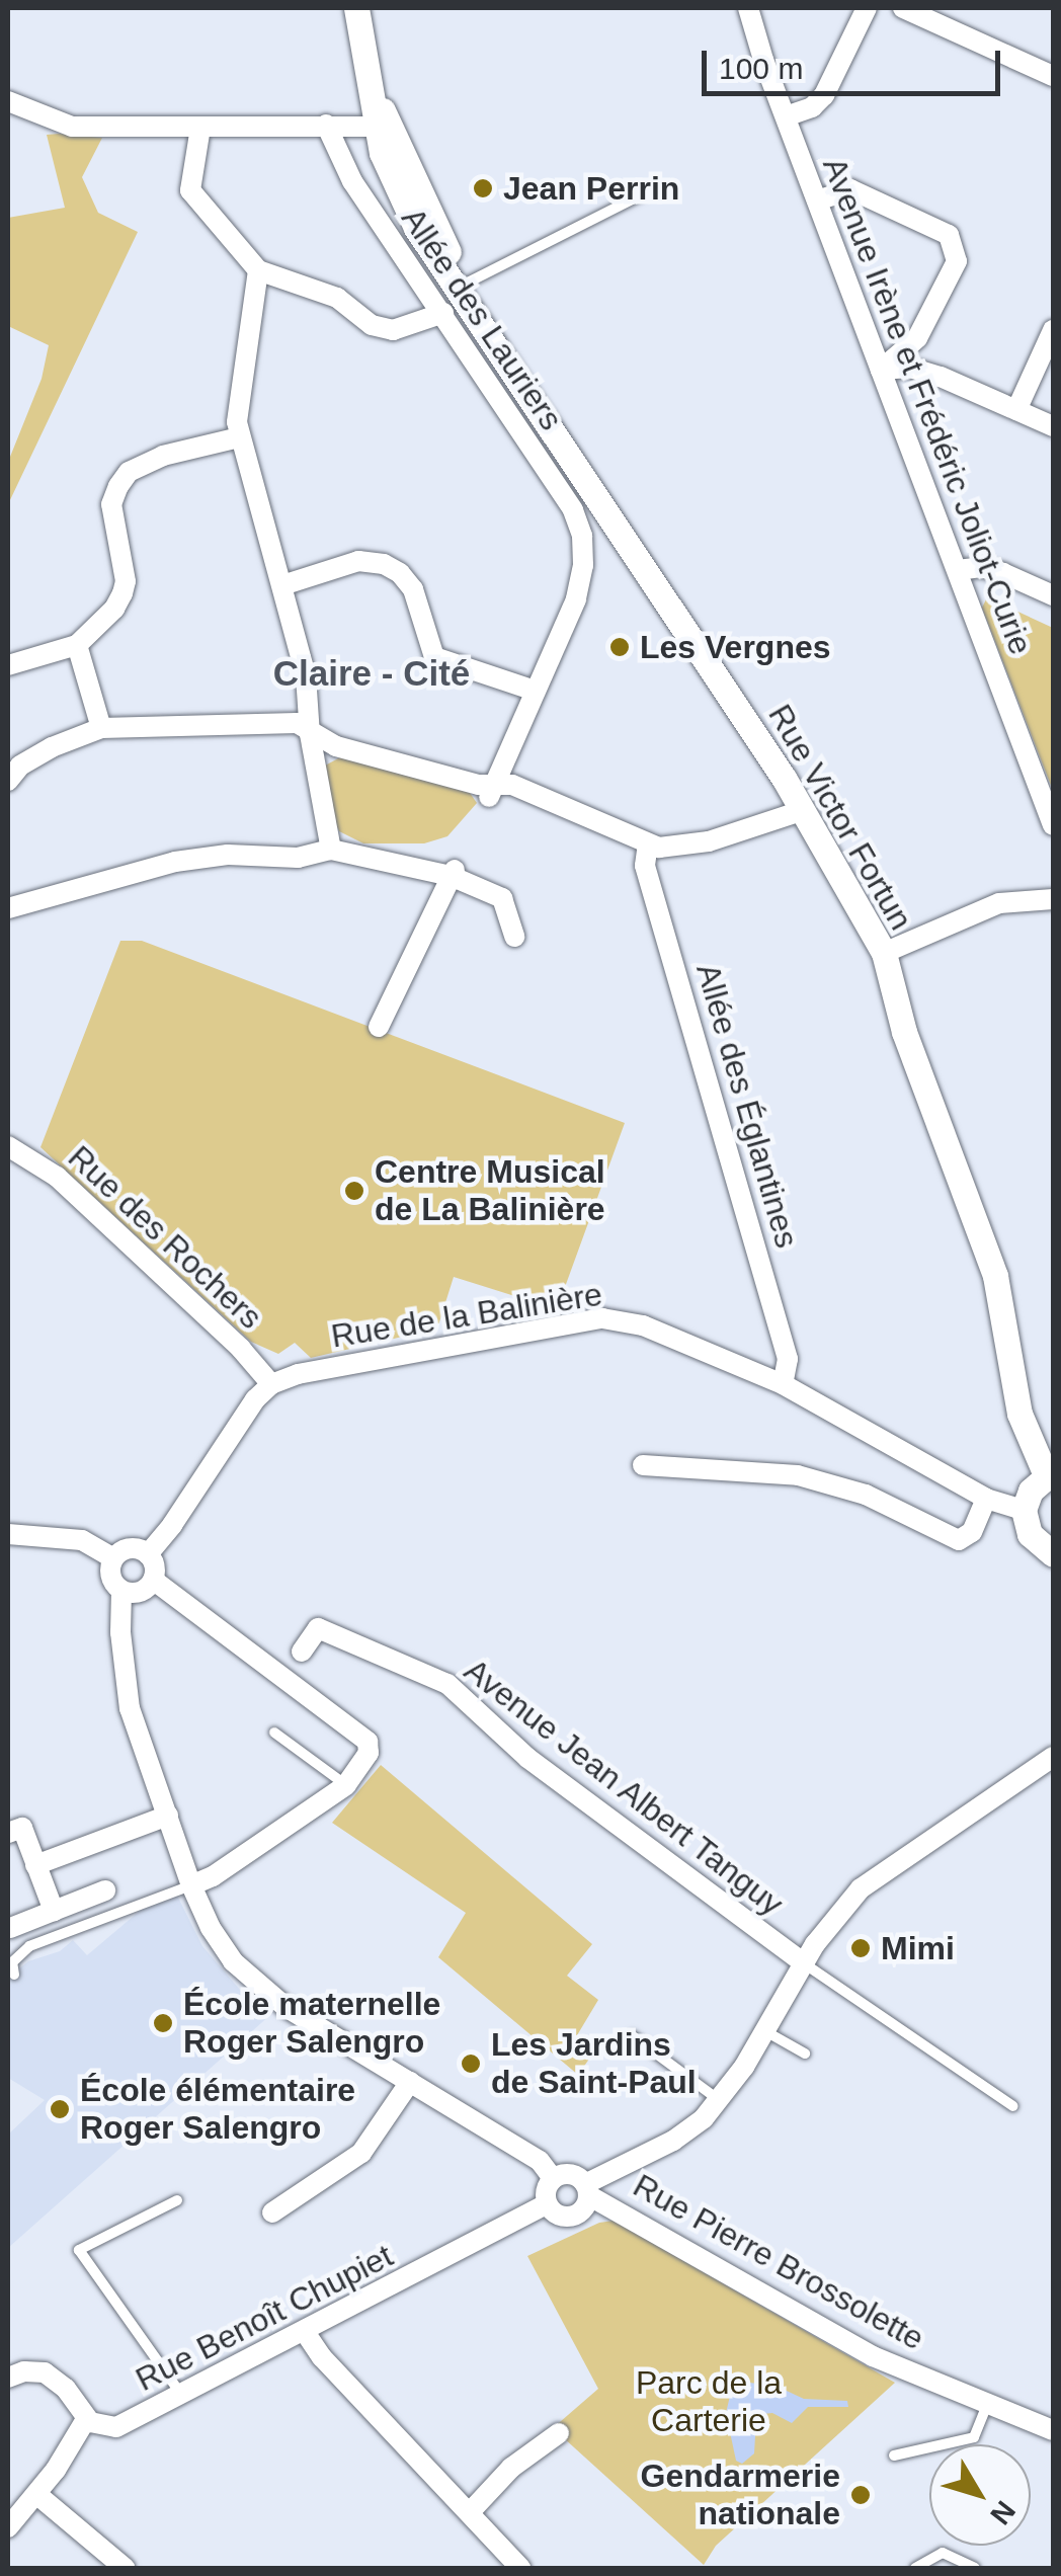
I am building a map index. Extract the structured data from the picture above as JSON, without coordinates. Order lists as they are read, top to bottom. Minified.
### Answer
{"streets":{"street":["Allée des Lauriers","Avenue Irène et Frédéric Joliot-Curie","Rue Victor Fortun","Allée des Églantines","Rue des Rochers","Rue de la Balinière","Avenue Jean Albert Tanguy","Rue Pierre Brossolette","Rue Benoît Chupiet"]},"crossings":[["Allée des Lauriers","Rue Victor Fortun"],["Allée des Églantines","Rue de la Balinière"],["Rue des Rochers","Rue de la Balinière"],["Rue Pierre Brossolette","Rue Benoît Chupiet"]],"districts":["Claire - Cité"],"parks":["Parc de la Carterie"],"places":["Jean Perrin","Les Vergnes","Centre Musical de La Balinière","Mimi","École maternelle Roger Salengro","Les Jardins de Saint-Paul","École élémentaire Roger Salengro","Gendarmerie nationale"],"scale_bar":"100 m","north":"bottom right"}
